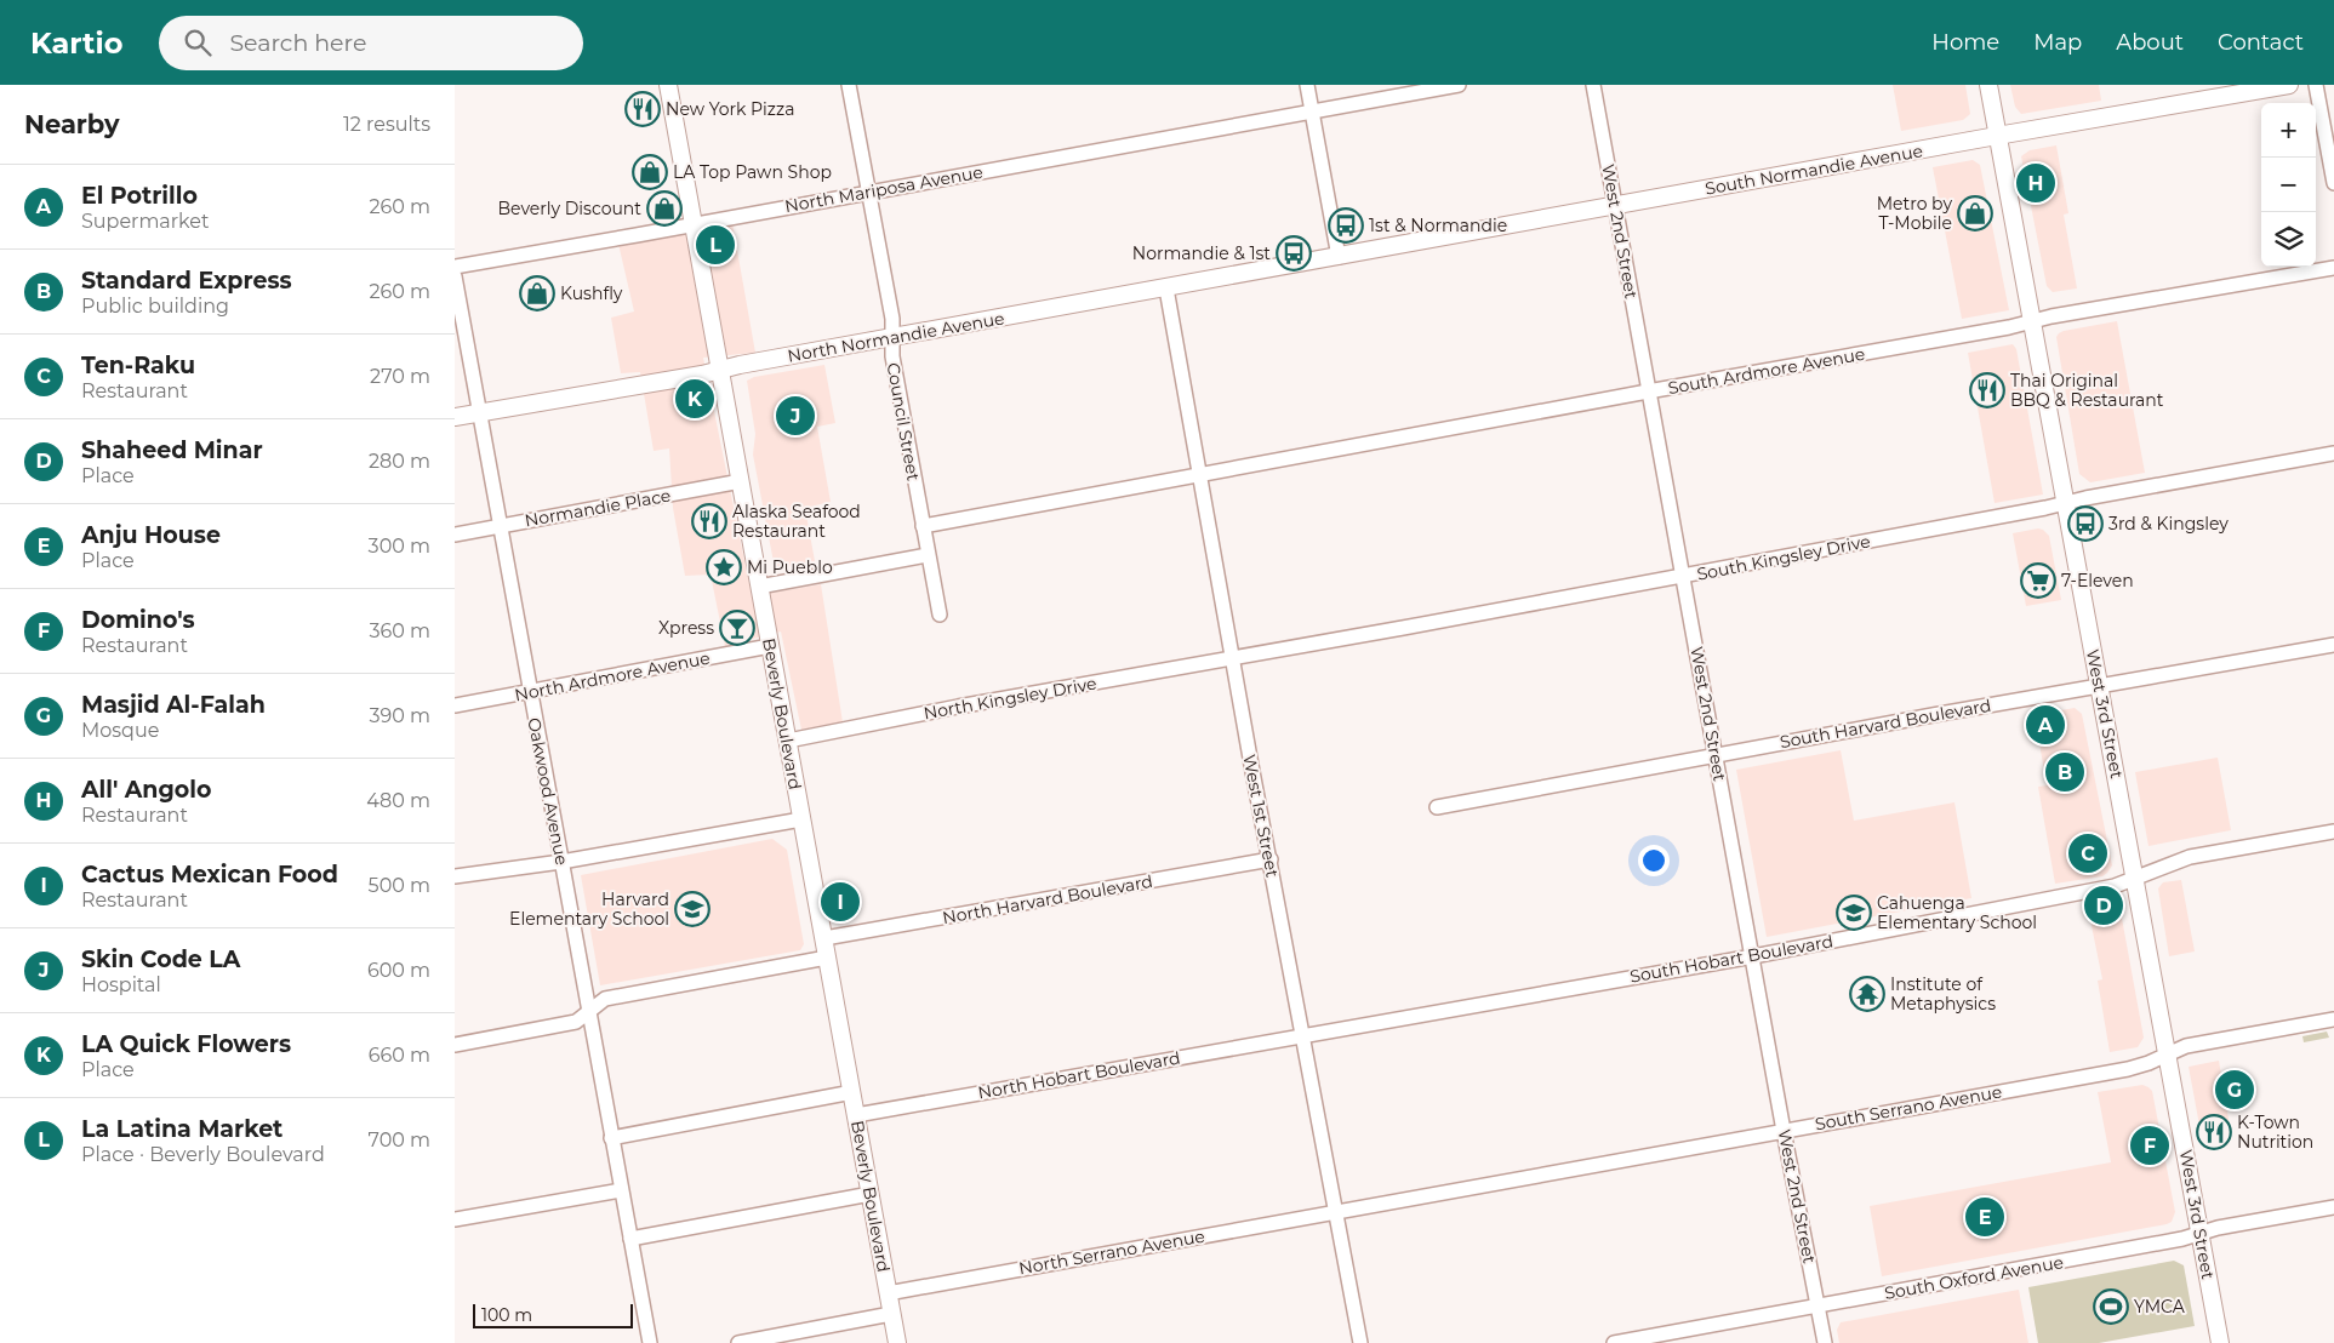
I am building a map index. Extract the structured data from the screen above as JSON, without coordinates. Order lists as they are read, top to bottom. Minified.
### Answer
{"streets":{"main road":["South Normandie Avenue","North Normandie Avenue","Beverly Boulevard","West 3rd Street"],"street":["North Mariposa Avenue","West 2nd Street","South Ardmore Avenue","Council Street","Normandie Place","South Kingsley Drive","North Ardmore Avenue","North Kingsley Drive","South Harvard Boulevard","Oakwood Avenue","West 1st Street","North Harvard Boulevard","South Hobart Boulevard","North Hobart Boulevard","South Serrano Avenue","North Serrano Avenue","South Oxford Avenue"]},"crossings":[["South Normandie Avenue","West 2nd Street"],["South Normandie Avenue","North Normandie Avenue"],["South Normandie Avenue","West 3rd Street"],["North Mariposa Avenue","Council Street"],["North Mariposa Avenue","Beverly Boulevard"],["West 2nd Street","South Ardmore Avenue"],["West 2nd Street","South Kingsley Drive"],["West 2nd Street","South Harvard Boulevard"],["West 2nd Street","South Hobart Boulevard"],["West 2nd Street","South Serrano Avenue"],["West 2nd Street","South Oxford Avenue"],["North Normandie Avenue","Council Street"],["North Normandie Avenue","Beverly Boulevard"],["North Normandie Avenue","Oakwood Avenue"],["North Normandie Avenue","West 1st Street"],["South Ardmore Avenue","West 3rd Street"],["South Ardmore Avenue","West 1st Street"],["Normandie Place","Beverly Boulevard"],["Normandie Place","Oakwood Avenue"],["South Kingsley Drive","North Kingsley Drive"],["South Kingsley Drive","West 3rd Street"],["South Kingsley Drive","West 1st Street"],["North Ardmore Avenue","Beverly Boulevard"],["North Ardmore Avenue","Oakwood Avenue"],["North Kingsley Drive","Beverly Boulevard"],["North Kingsley Drive","West 1st Street"],["Beverly Boulevard","North Harvard Boulevard"],["Beverly Boulevard","North Hobart Boulevard"],["Beverly Boulevard","North Serrano Avenue"],["West 3rd Street","South Harvard Boulevard"],["West 3rd Street","South Hobart Boulevard"],["West 3rd Street","South Serrano Avenue"],["West 3rd Street","South Oxford Avenue"],["West 1st Street","North Harvard Boulevard"],["West 1st Street","South Hobart Boulevard"],["West 1st Street","North Hobart Boulevard"],["West 1st Street","South Serrano Avenue"],["West 1st Street","North Serrano Avenue"],["South Hobart Boulevard","North Hobart Boulevard"],["South Serrano Avenue","North Serrano Avenue"]],"places":{"restaurant":["New York Pizza","Thai Original BBQ & Restaurant","Alaska Seafood Restaurant","K-Town Nutrition"],"shop":["LA Top Pawn Shop","Beverly Discount","Metro by T-Mobile","Kushfly"],"bus stop":["1st & Normandie","Normandie & 1st","3rd & Kingsley"],"place":["Mi Pueblo"],"supermarket":["7-Eleven"],"bar":["Xpress"],"school or university":["Harvard Elementary School","Cahuenga Elementary School"],"temple":["Institute of Metaphysics"],"sports":["YMCA"]},"scale_bar":"100 m","page":{"header":"Kartio","search":"Search here","nav":["Home","Map","About","Contact"],"heading":["Nearby","12 results"],"map_buttons":["+","−"],"pins":["H","L","K","J","A","B","C","I","D","G","F","E"],"list":[{"mark":"A","name":"El Potrillo","note":"Supermarket","value":"260 m"},{"mark":"B","name":"Standard Express","note":"Public building","value":"260 m"},{"mark":"C","name":"Ten-Raku","note":"Restaurant","value":"270 m"},{"mark":"D","name":"Shaheed Minar","note":"Place","value":"280 m"},{"mark":"E","name":"Anju House","note":"Place","value":"300 m"},{"mark":"F","name":"Domino's","note":"Restaurant","value":"360 m"},{"mark":"G","name":"Masjid Al-Falah","note":"Mosque","value":"390 m"},{"mark":"H","name":"All' Angolo","note":"Restaurant","value":"480 m"},{"mark":"I","name":"Cactus Mexican Food","note":"Restaurant","value":"500 m"},{"mark":"J","name":"Skin Code LA","note":"Hospital","value":"600 m"},{"mark":"K","name":"LA Quick Flowers","note":"Place","value":"660 m"},{"mark":"L","name":"La Latina Market","note":"Place · Beverly Boulevard","value":"700 m"}],"scale":"100 m"}}
